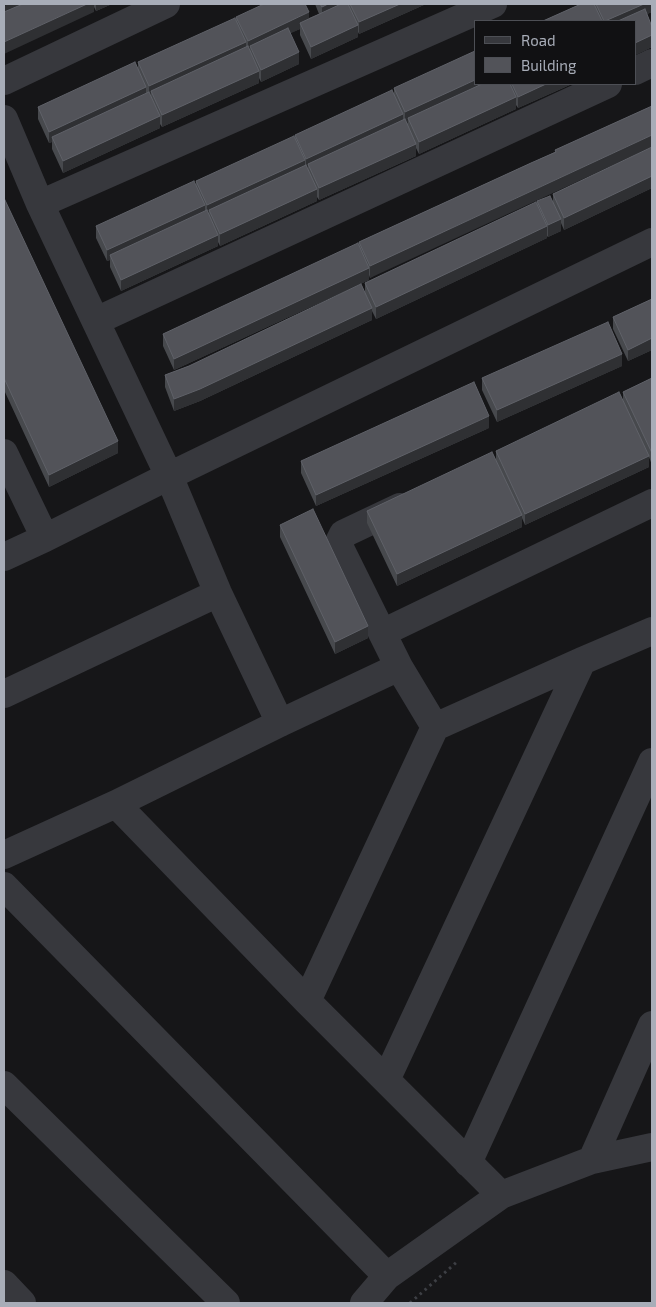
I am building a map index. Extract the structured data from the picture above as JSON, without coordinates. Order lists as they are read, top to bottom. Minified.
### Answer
{"legend":["Road","Building"]}
